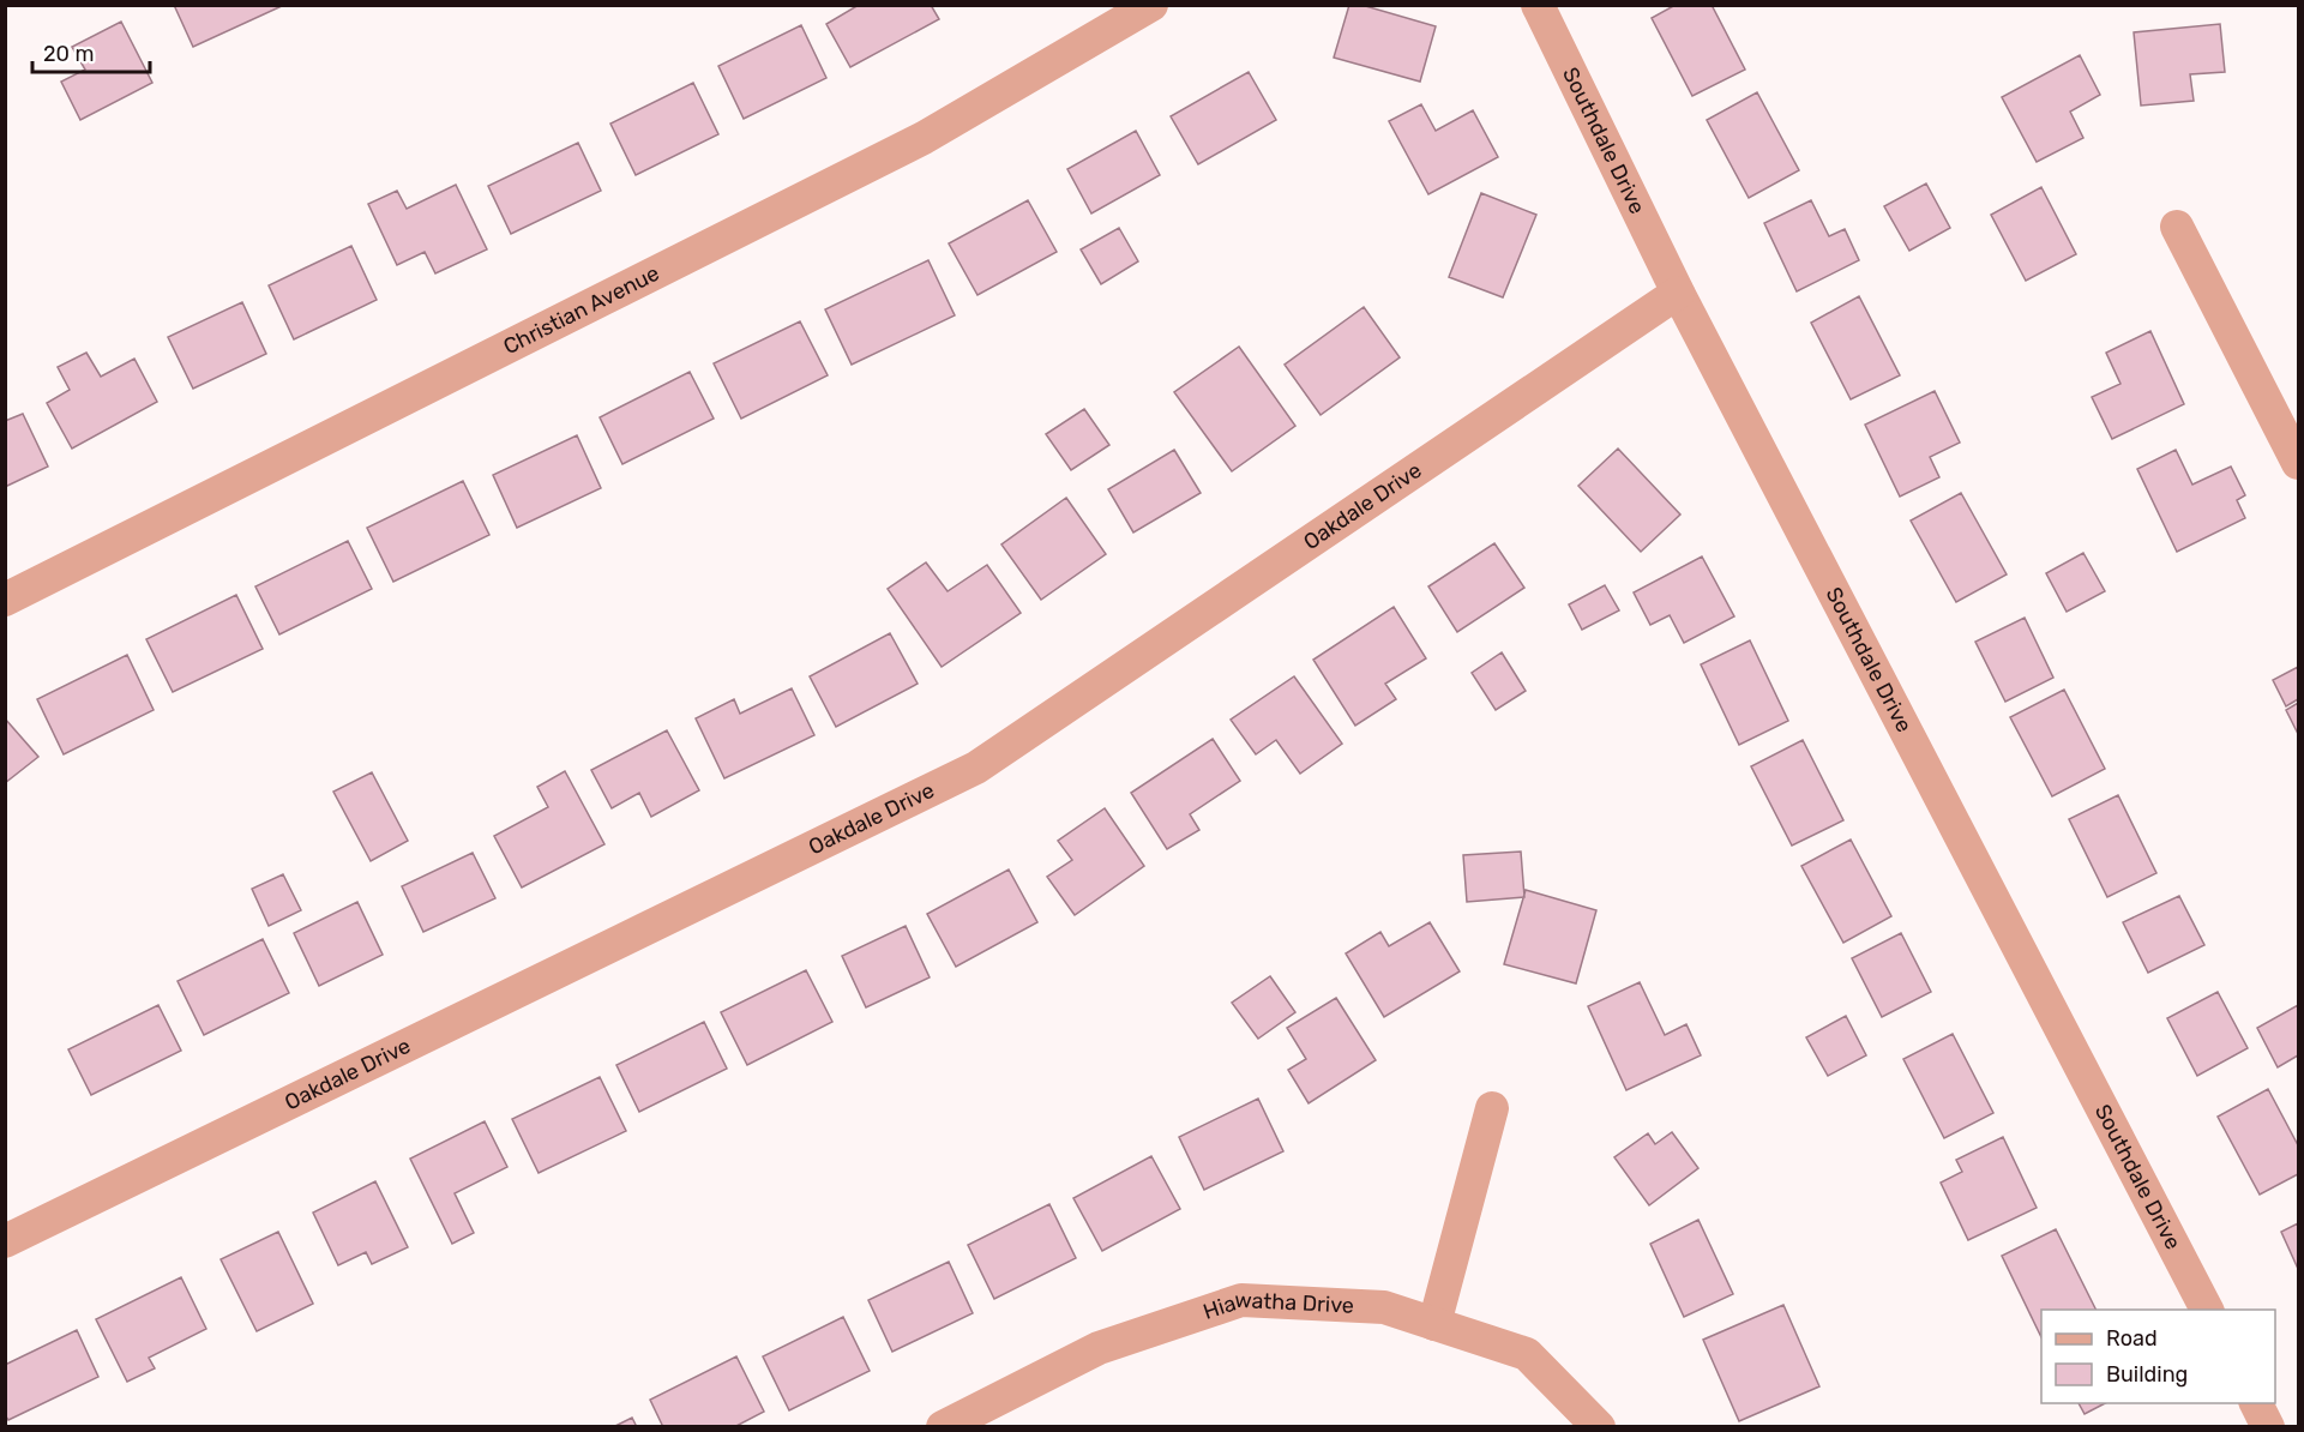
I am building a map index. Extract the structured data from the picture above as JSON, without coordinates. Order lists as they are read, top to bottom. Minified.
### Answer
{"streets":{"street":["Southdale Drive","Christian Avenue","Oakdale Drive","Hiawatha Drive"]},"crossings":[["Southdale Drive","Oakdale Drive"]],"legend":["Road","Building"],"scale_bar":"20 m"}
